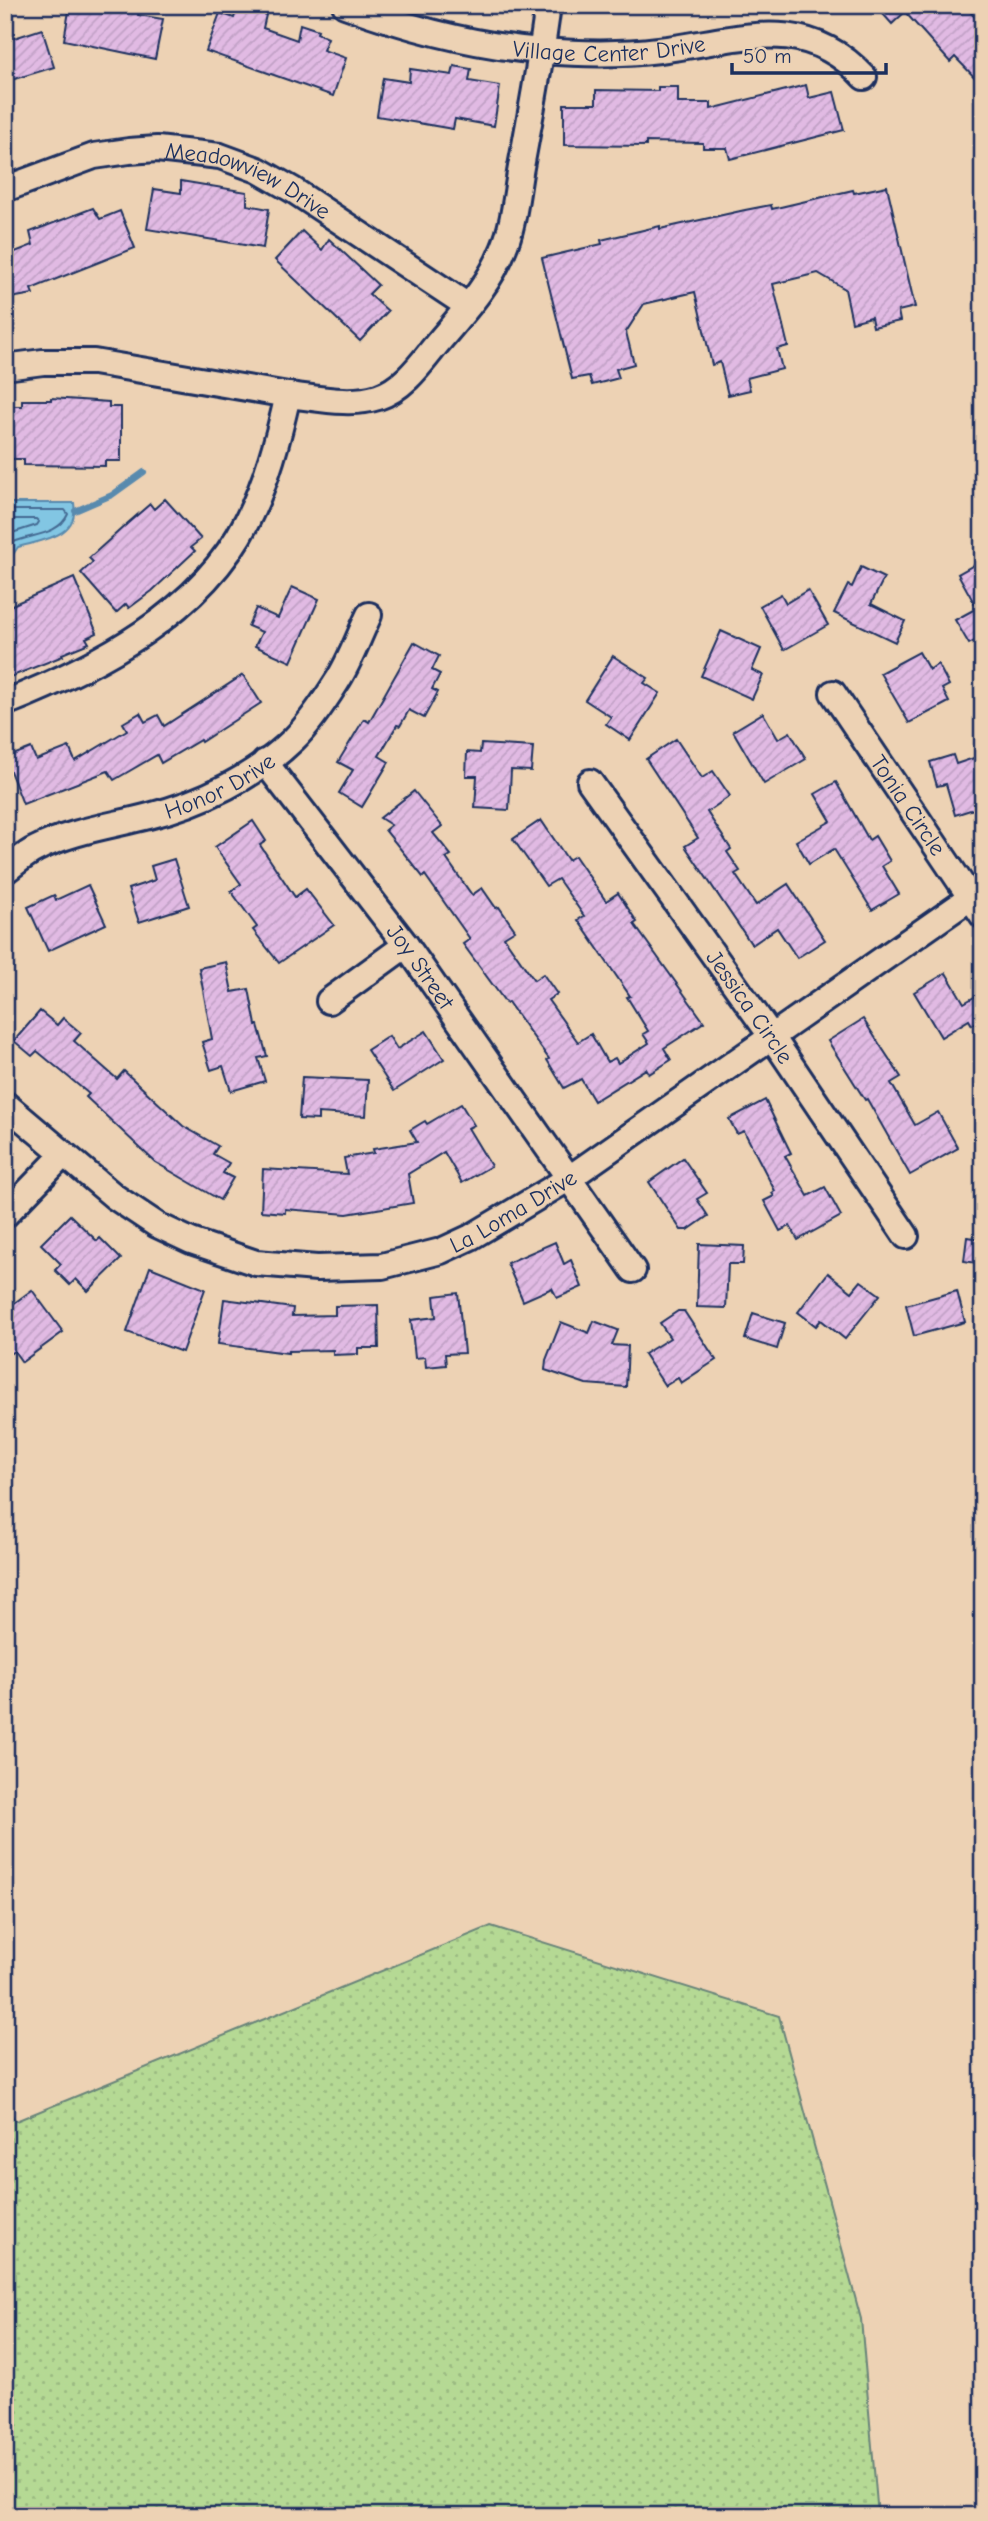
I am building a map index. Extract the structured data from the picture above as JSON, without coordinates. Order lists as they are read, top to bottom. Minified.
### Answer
{"streets":{"street":["Village Center Drive","Meadowview Drive","Honor Drive","Tonia Circle","Joy Street","Jessica Circle","La Loma Drive"]},"crossings":[["Honor Drive","Joy Street"],["Tonia Circle","La Loma Drive"],["Joy Street","La Loma Drive"],["Jessica Circle","La Loma Drive"]],"scale_bar":"50 m"}
